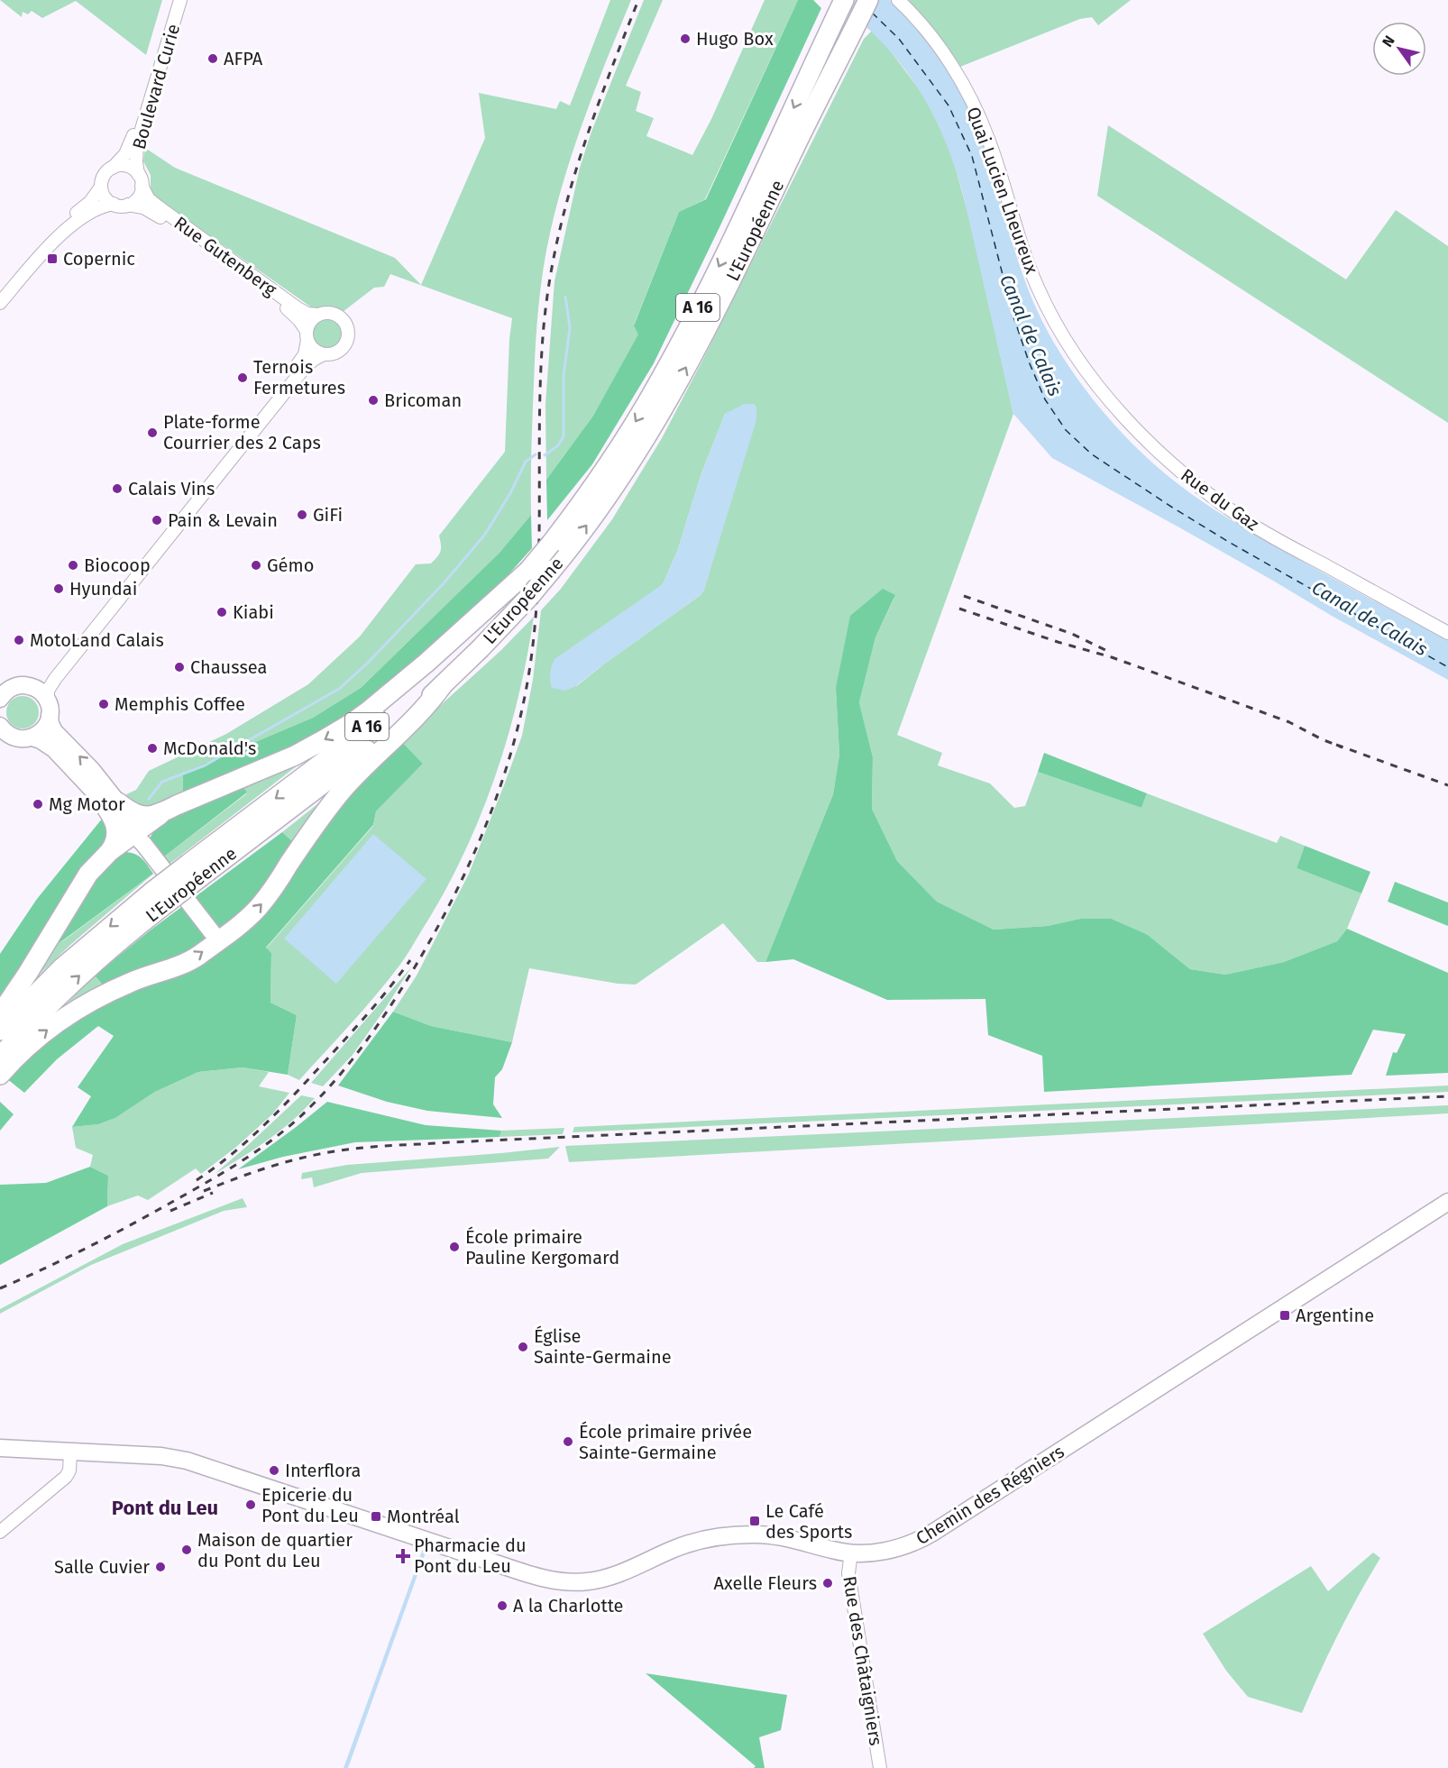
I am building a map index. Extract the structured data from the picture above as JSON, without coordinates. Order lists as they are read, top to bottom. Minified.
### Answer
{"streets":{"highway":["L'Européenne","A 16"],"main road":["Chemin des Régniers"],"street":["Boulevard Curie","Quai Lucien Lheureux","Rue Gutenberg","Rue du Gaz","Rue des Châtaigniers"]},"crossings":[["Boulevard Curie","Rue Gutenberg"],["Quai Lucien Lheureux","Rue du Gaz"],["Chemin des Régniers","Rue des Châtaigniers"]],"districts":["Pont du Leu"],"water":["Canal de Calais"],"places":{"other":["Hugo Box","AFPA","Ternois Fermetures","Bricoman","Plate-forme Courrier des 2 Caps","Calais Vins","GiFi","Pain & Levain","Biocoop","Gémo","Hyundai","Kiabi","MotoLand Calais","Chaussea","Memphis Coffee","McDonald's","Mg Motor","École primaire Pauline Kergomard","Église Sainte-Germaine","École primaire privée Sainte-Germaine","Interflora","Epicerie du Pont du Leu","Maison de quartier du Pont du Leu","Salle Cuvier","Axelle Fleurs","A la Charlotte"],"transit":["Copernic","Argentine","Montréal","Le Café des Sports"],"health":["Pharmacie du Pont du Leu"]},"north":"top left"}
